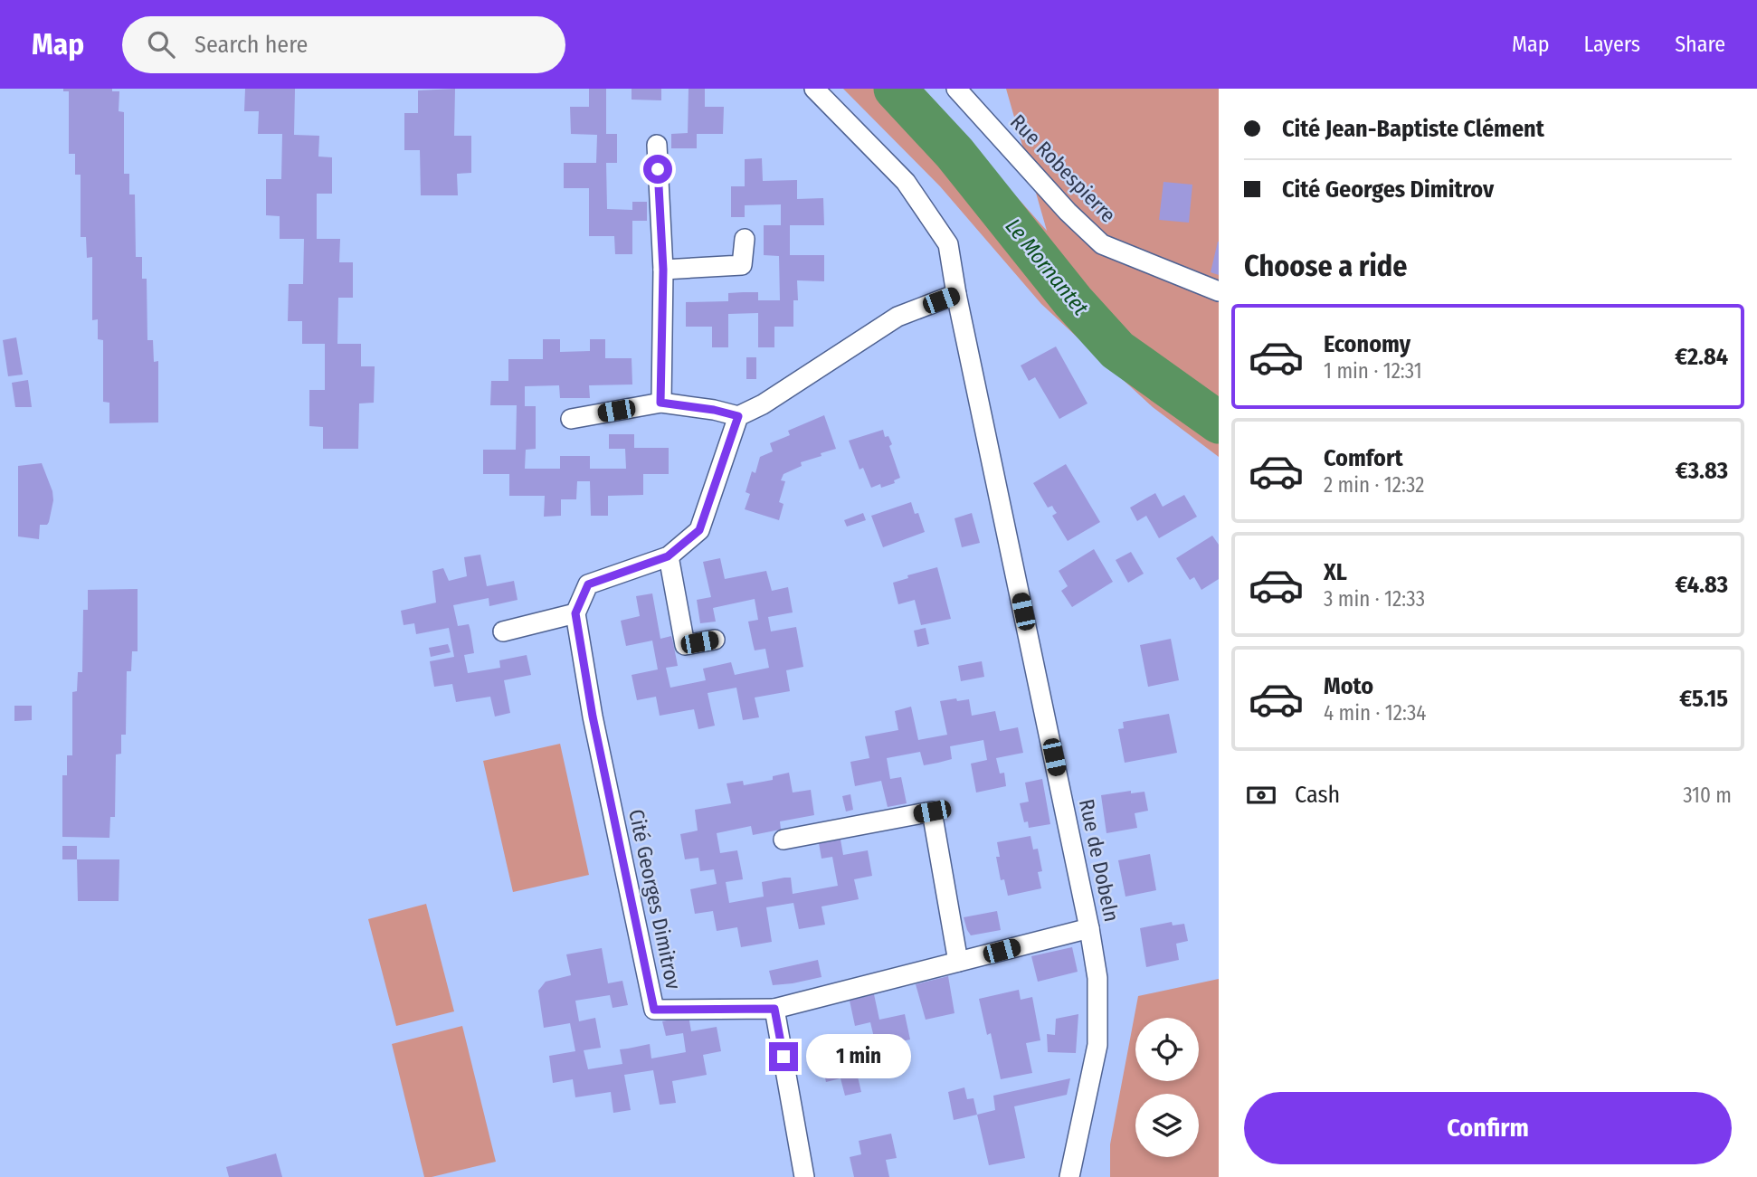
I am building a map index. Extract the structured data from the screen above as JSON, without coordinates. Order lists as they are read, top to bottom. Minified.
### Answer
{"streets":{"street":["Rue Robespierre","Rue de Dobeln","Cité Georges Dimitrov"]},"crossings":[["Rue de Dobeln","Cité Georges Dimitrov"]],"water":["Le Mornantet"],"page":{"header":"Map","search":"Search here","nav":["Map","Layers","Share"],"banner":["Cité Jean-Baptiste Clément","Cité Georges Dimitrov"],"heading":"Choose a ride","list":[{"name":"Economy","note":"1 min · 12:31","value":"€2.84"},{"name":"Comfort","note":"2 min · 12:32","value":"€3.83"},{"name":"XL","note":"3 min · 12:33","value":"€4.83"},{"name":"Moto","note":"4 min · 12:34","value":"€5.15"}],"pay":["Cash","310 m"],"bubble":"1 min","buttons":"Confirm"}}
